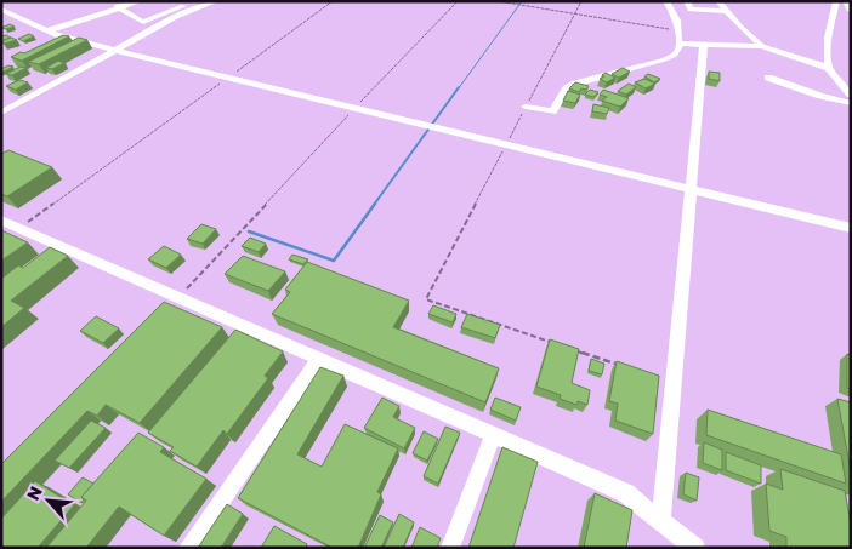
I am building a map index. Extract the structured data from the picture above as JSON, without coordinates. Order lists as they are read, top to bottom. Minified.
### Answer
{"north":"top left"}
